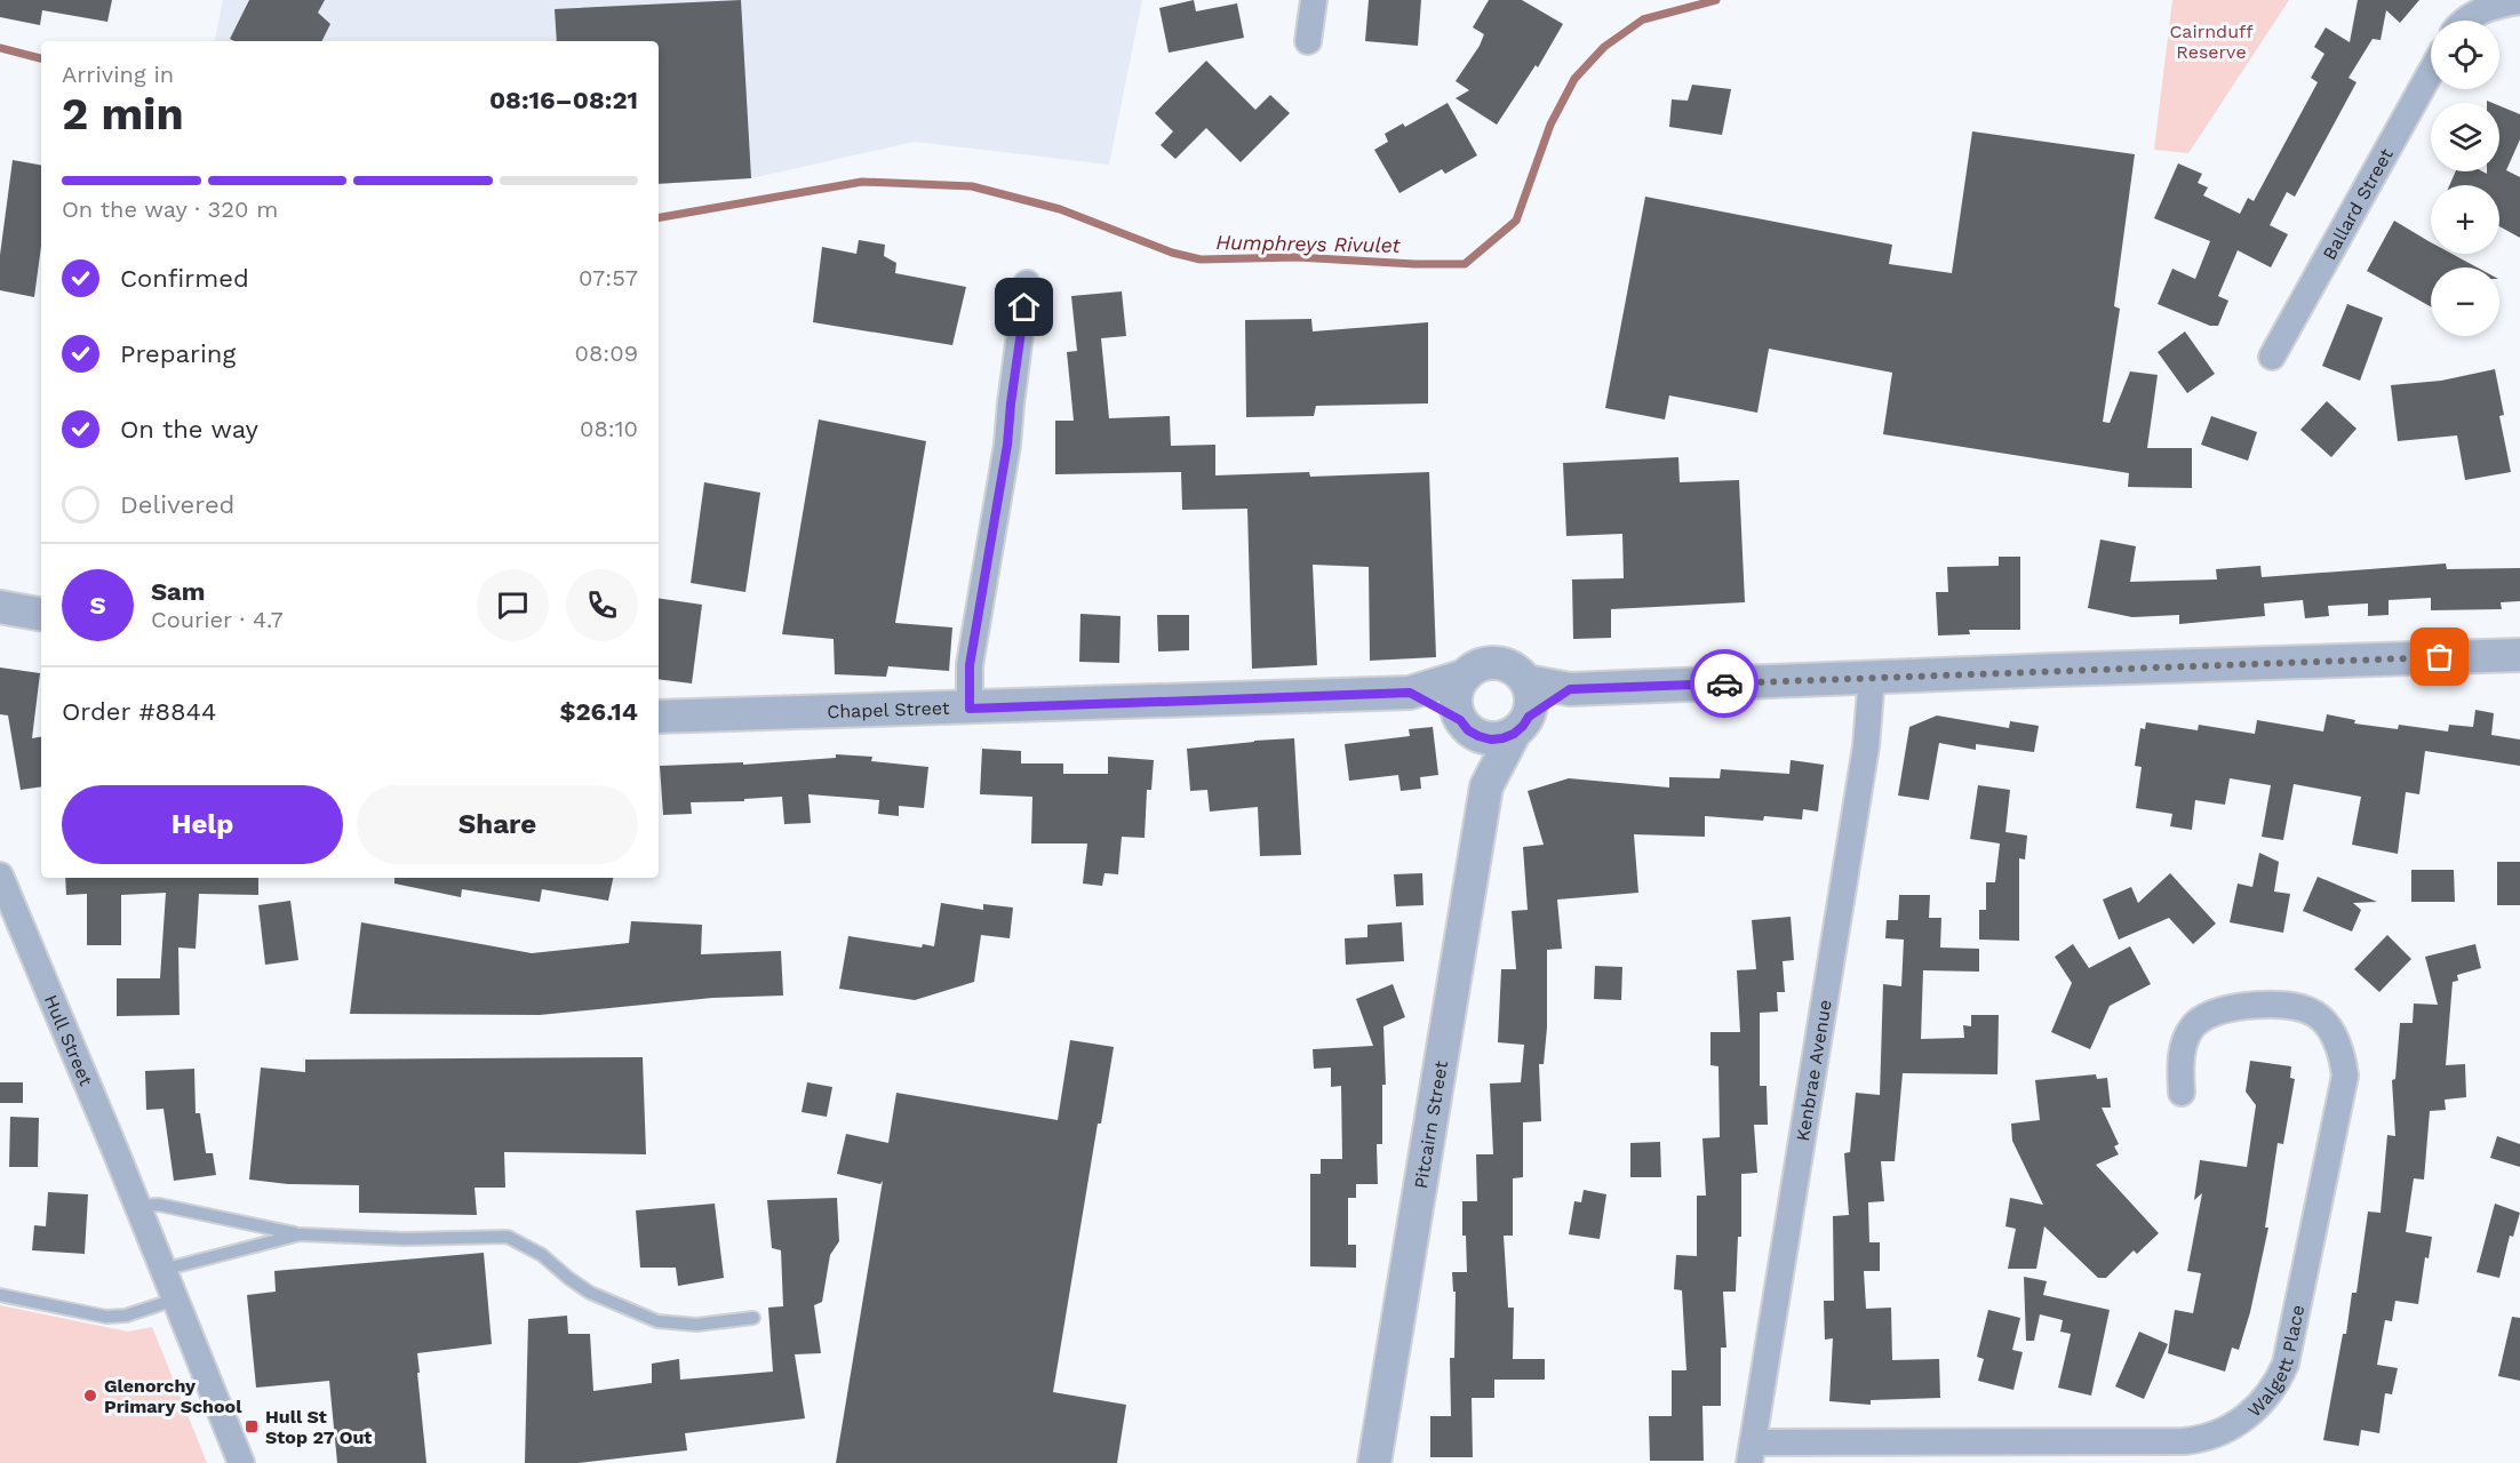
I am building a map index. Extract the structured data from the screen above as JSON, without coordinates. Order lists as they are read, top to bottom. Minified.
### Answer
{"streets":{"street":["Ballard Street","Chapel Street","Hull Street","Kenbrae Avenue","Pitcairn Street","Walgett Place"]},"crossings":[["Chapel Street","Pitcairn Street"],["Kenbrae Avenue","Walgett Place"]],"water":["Humphreys Rivulet"],"parks":["Cairnduff Reserve"],"places":{"other":["Glenorchy Primary School"],"transit":["Hull St Stop 27 Out"]},"page":{"map_buttons":["+","−"],"heading":["2 min","Arriving in","08:16–08:21"],"panel":["Sam","Courier · 4.7","Order #8844","$26.14"],"bar":"On the way · 320 m","list":[["Confirmed","07:57"],["Preparing","08:09"],["On the way","08:10"],"Delivered"],"round":"S","buttons":["Help","Share"]}}
